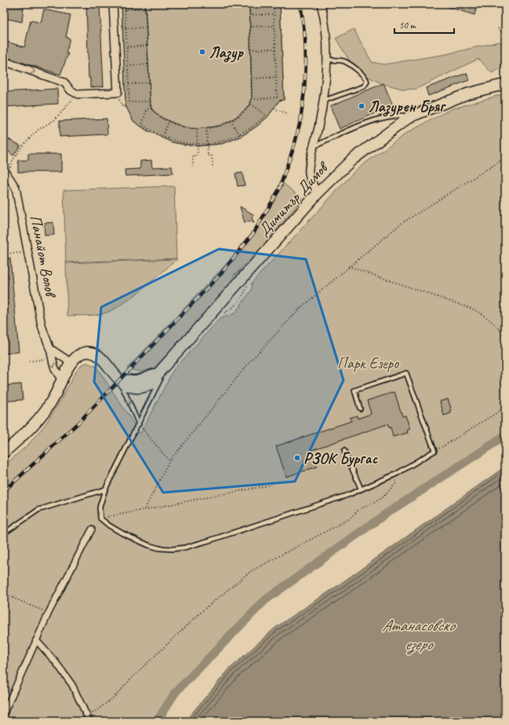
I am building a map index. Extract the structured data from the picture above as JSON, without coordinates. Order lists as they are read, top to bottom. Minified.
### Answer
{"streets":{"main road":["Димитър Димов"],"street":["Панайот Волов"]},"water":["Атанасовско езеро"],"parks":["Парк Езеро"],"places":["Лазур","Лазурен Бряг","РЗОК Бургас"],"scale_bar":"50 m"}
